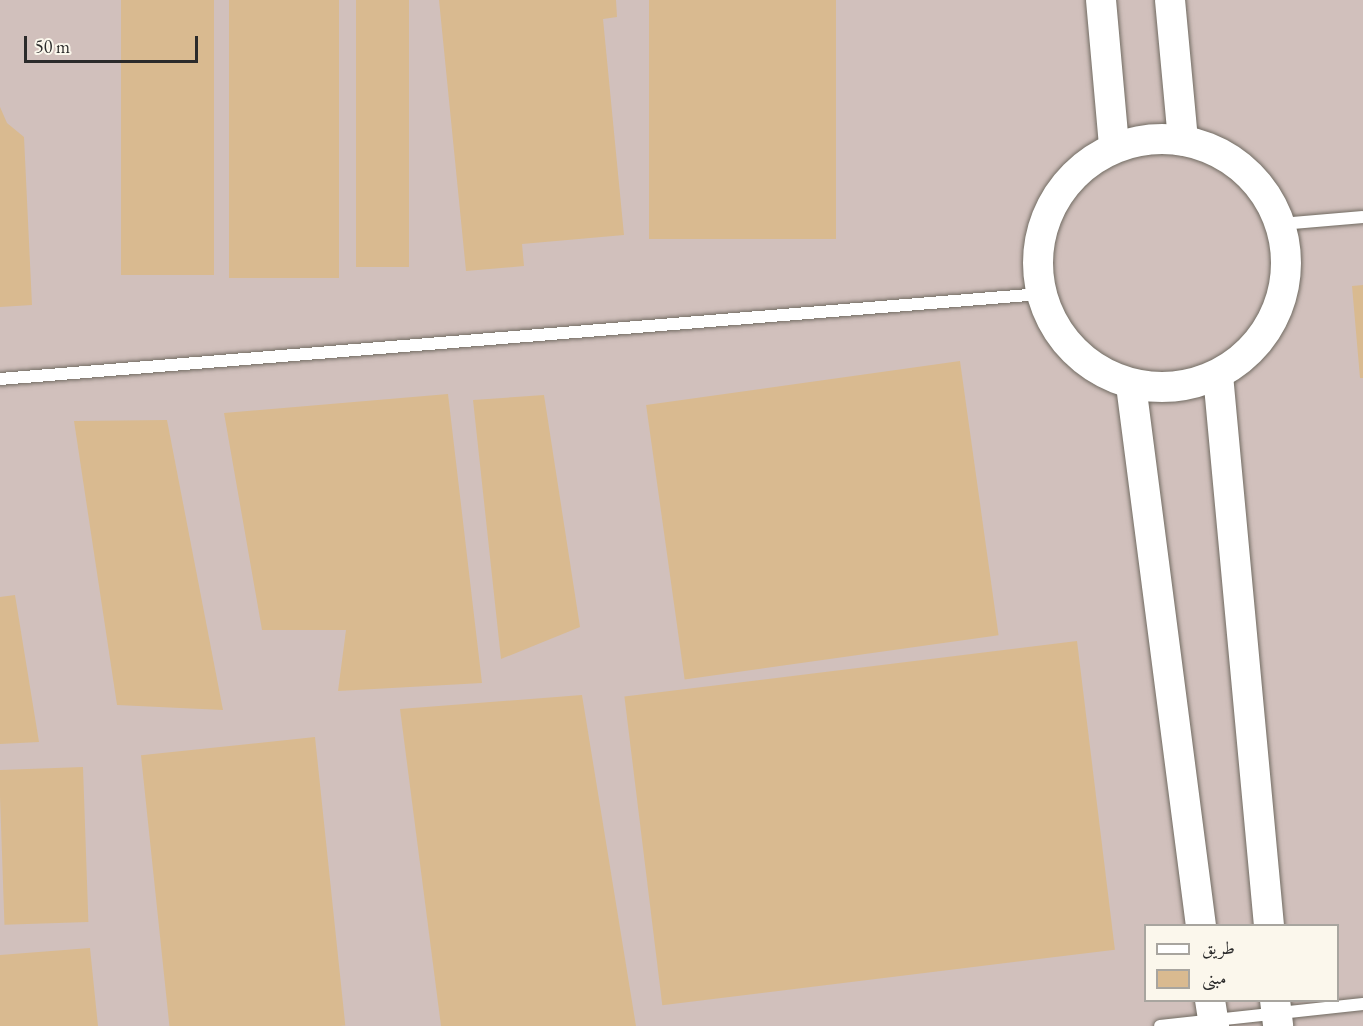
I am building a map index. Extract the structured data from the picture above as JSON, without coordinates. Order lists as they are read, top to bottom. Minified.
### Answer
{"legend":["طريق","مبنى"],"scale_bar":"50 m"}
